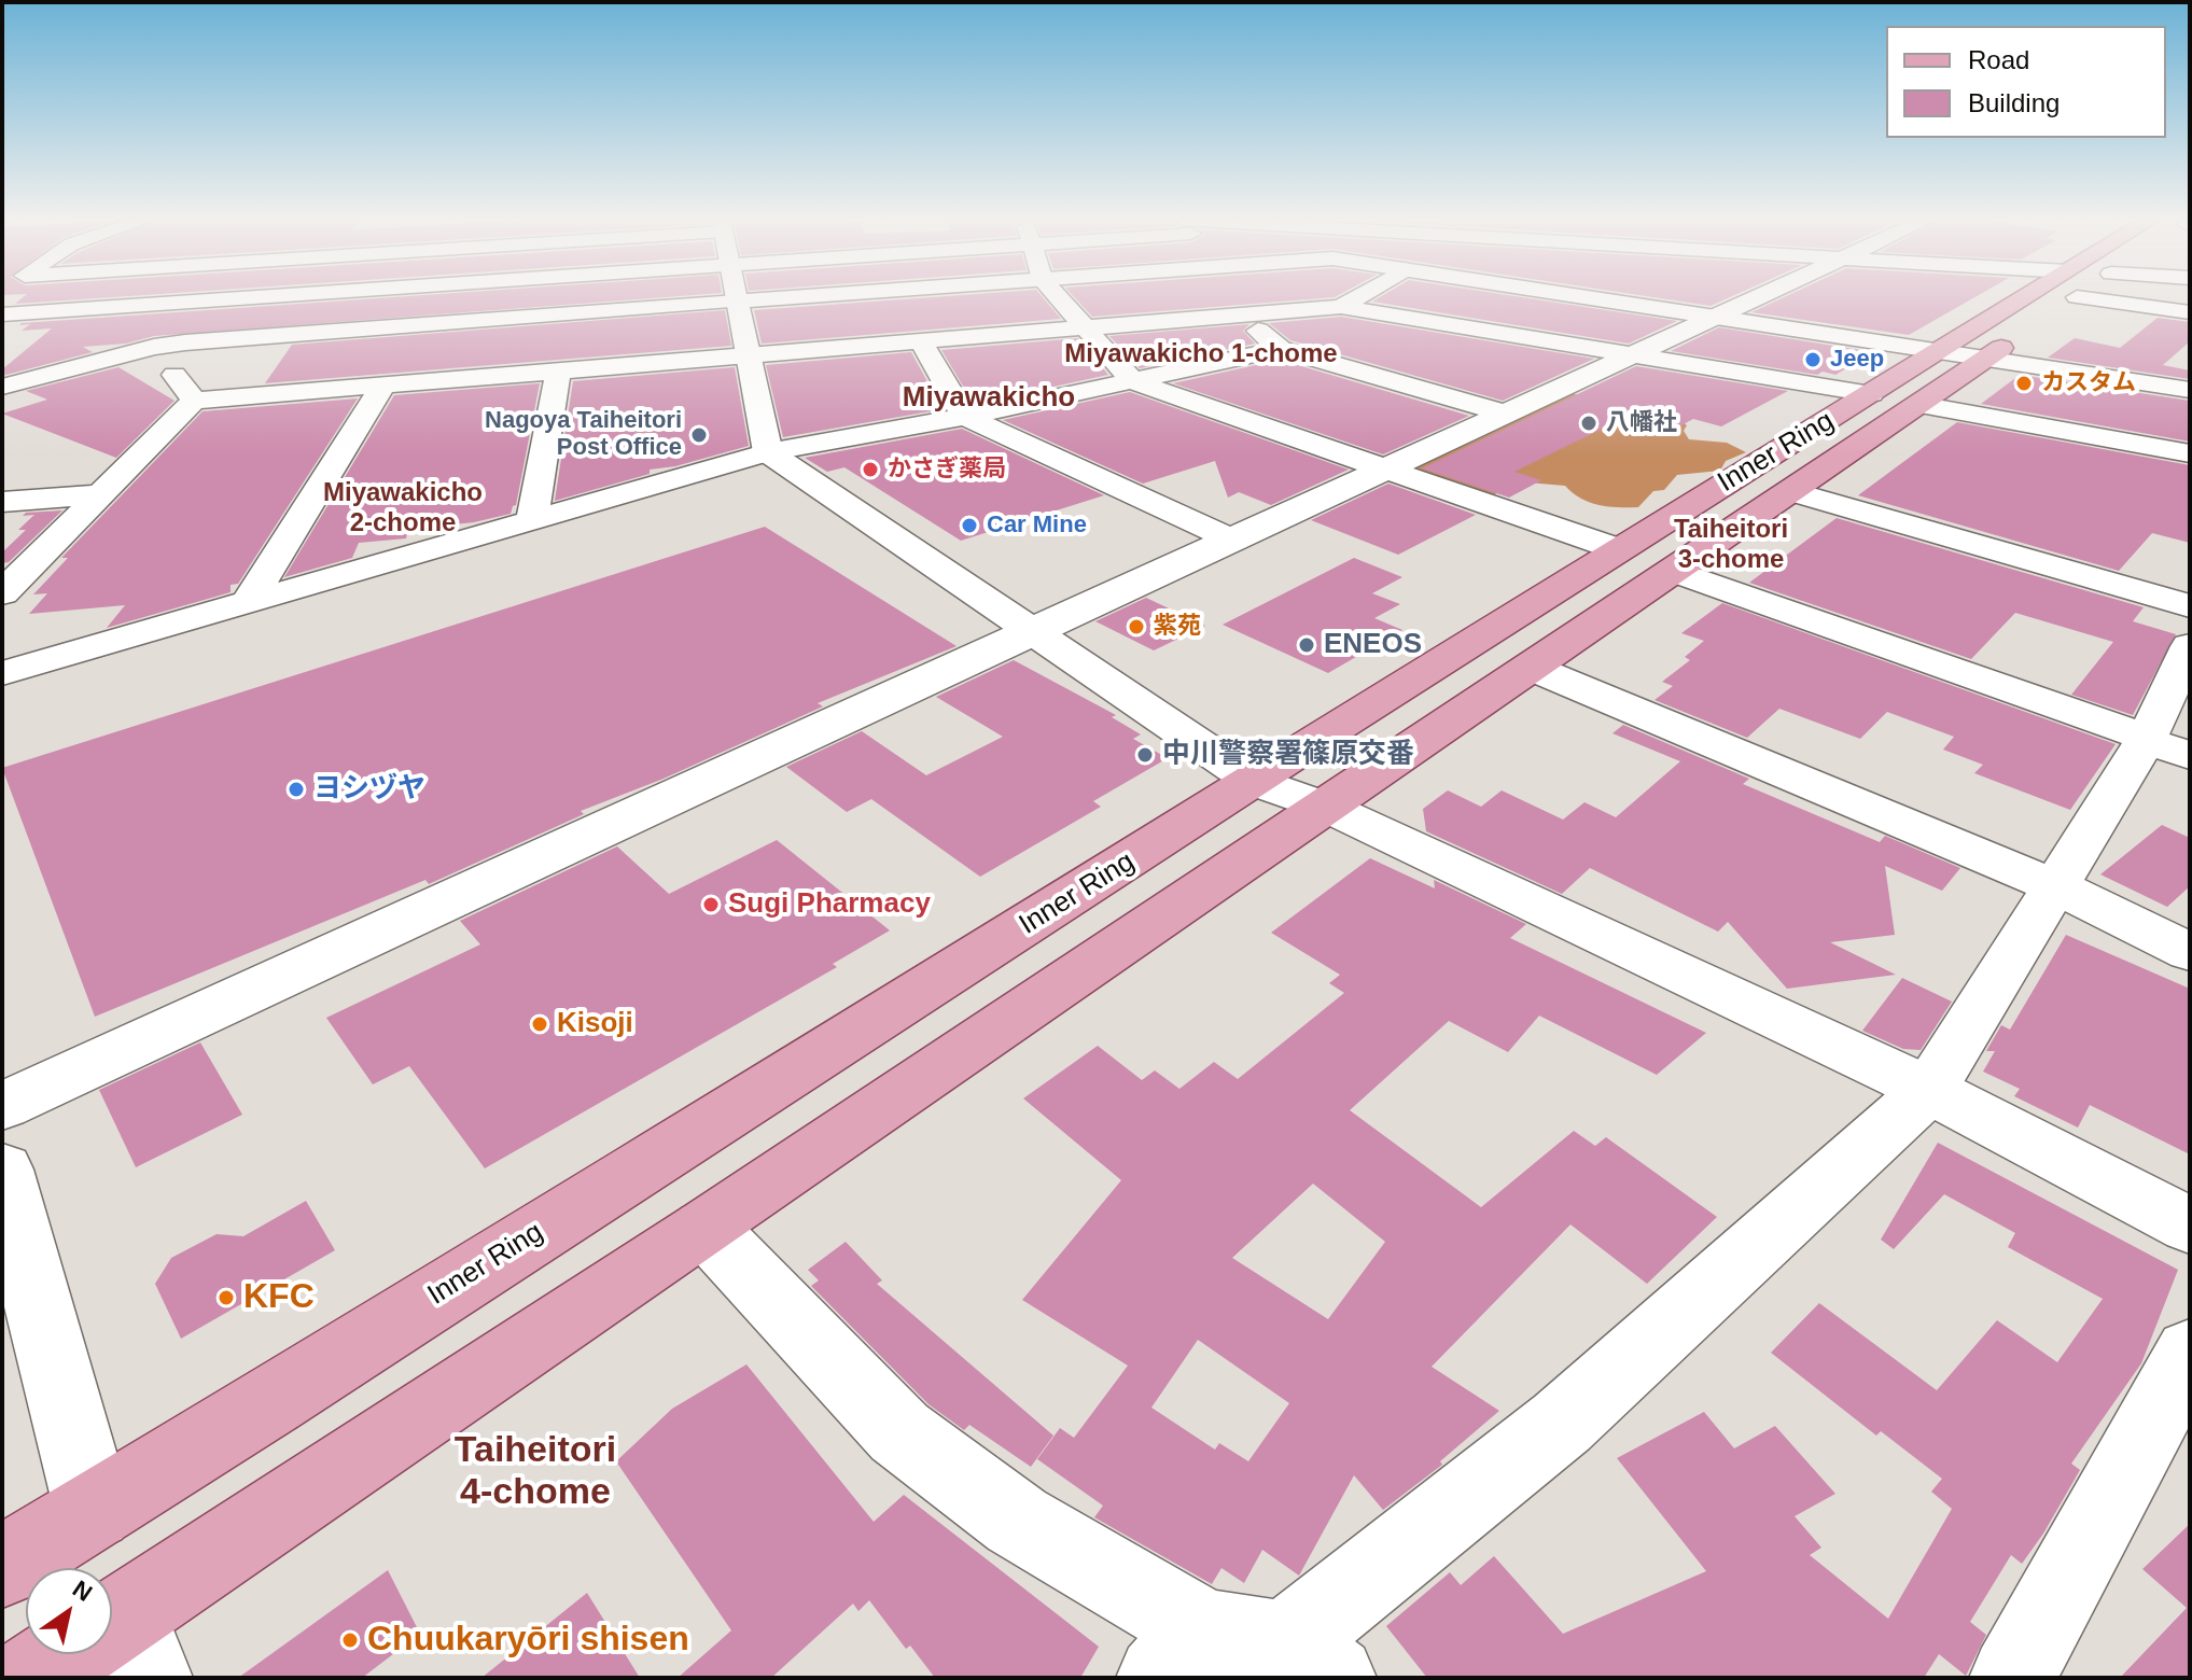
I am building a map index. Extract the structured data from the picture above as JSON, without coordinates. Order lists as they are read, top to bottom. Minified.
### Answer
{"streets":{"main road":["Inner Ring"]},"districts":["Miyawakicho 1-chome","Miyawakicho","Miyawakicho 2-chome","Taiheitori 3-chome","Taiheitori 4-chome"],"places":["Jeep","カスタム","八幡社","Nagoya Taiheitori Post Office","かさぎ薬局","Car Mine","紫苑","ENEOS","中川警察署篠原交番","ヨシヅヤ","Sugi Pharmacy","Kisoji","KFC","Chuukaryōri shisen"],"legend":["Road","Building"],"north":"top right"}
